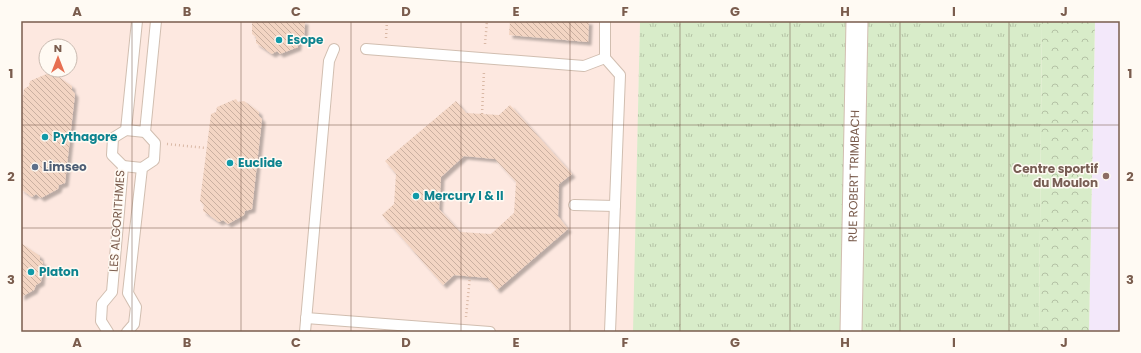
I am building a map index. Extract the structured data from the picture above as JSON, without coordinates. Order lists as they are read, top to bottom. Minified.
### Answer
{"streets":{"street":["RUE ROBERT TRIMBACH"],"lane":["LES ALGORITHMES"]},"places":["Esope","Pythagore","Euclide","Limseo","Centre sportif du Moulon","Mercury I & II","Platon"],"north":"top","grid":{"columns":["A","B","C","D","E","F","G","H","I","J"],"rows":["1","2","3"]}}
